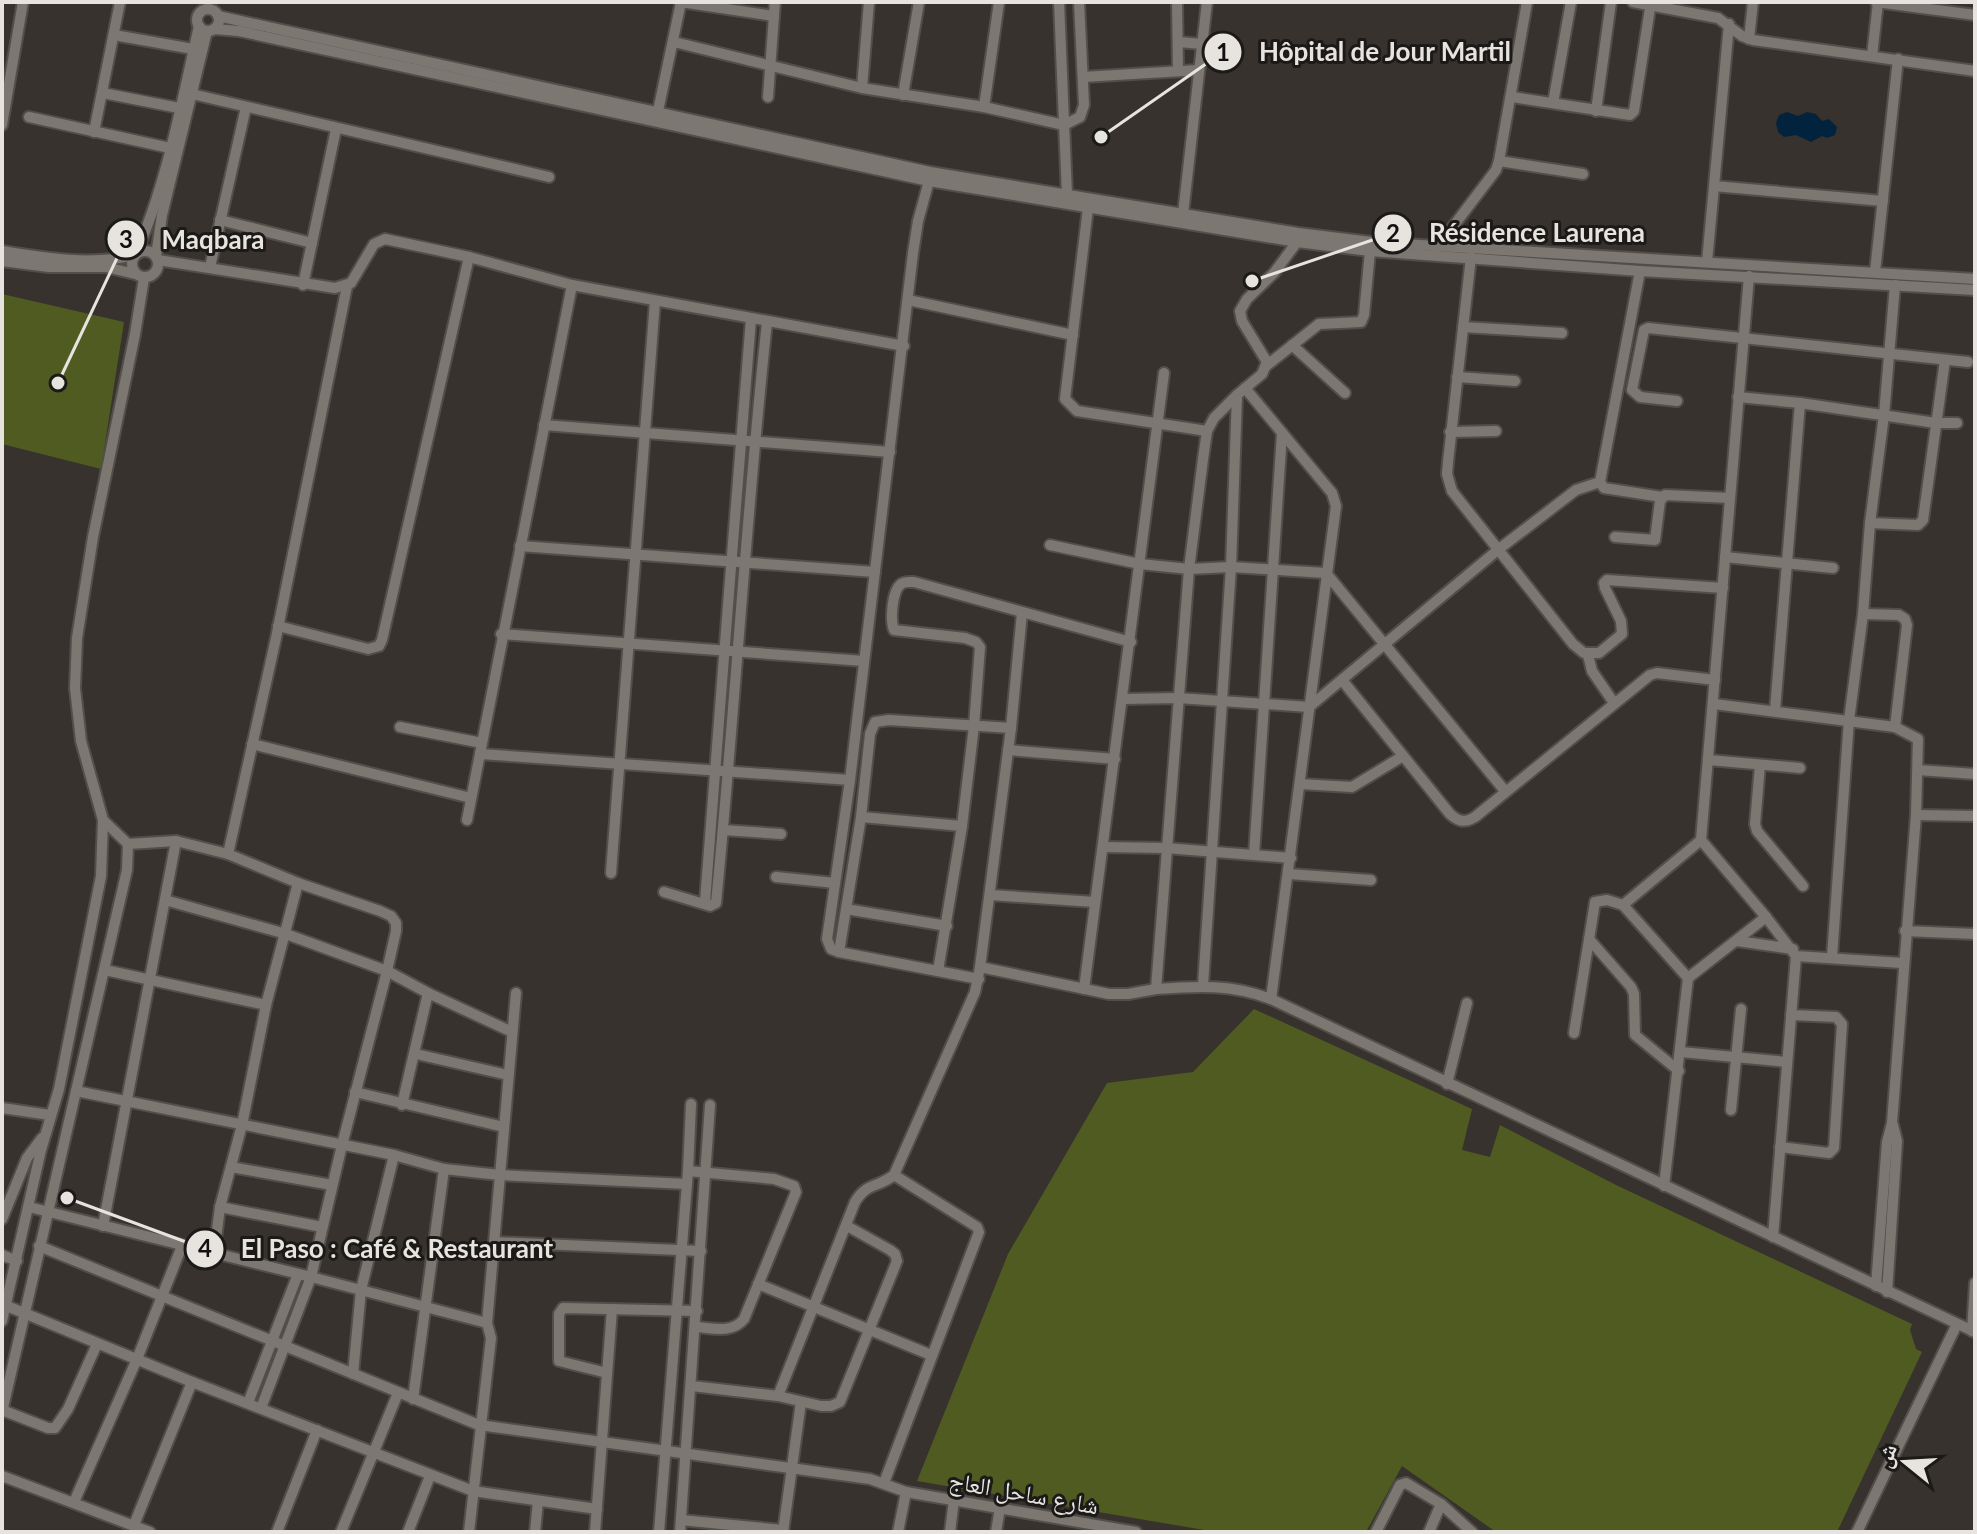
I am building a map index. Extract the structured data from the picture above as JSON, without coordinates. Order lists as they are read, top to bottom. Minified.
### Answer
{"streets":{"street":["شارع ساحل العاج"]},"places":["Hôpital de Jour Martil","Résidence Laurena","Maqbara","El Paso : Café & Restaurant"],"north":"left"}
